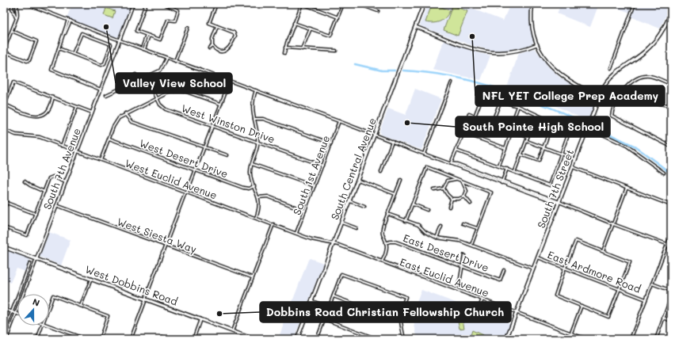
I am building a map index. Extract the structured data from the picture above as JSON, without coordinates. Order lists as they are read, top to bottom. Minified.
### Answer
{"streets":{"main road":["South Central Avenue","South 7th Street","West Dobbins Road"],"street":["West Winston Drive","West Desert Drive","South 7th Avenue","South 1st Avenue","West Euclid Avenue","West Siesta Way","East Desert Drive","East Ardmore Road","East Euclid Avenue"]},"crossings":[["West Winston Drive","South 1st Avenue"],["South 7th Avenue","West Euclid Avenue"],["South 7th Avenue","West Siesta Way"],["South 7th Avenue","West Dobbins Road"],["South Central Avenue","West Euclid Avenue"],["South Central Avenue","East Euclid Avenue"],["South 1st Avenue","West Euclid Avenue"],["West Euclid Avenue","East Euclid Avenue"],["South 7th Street","East Ardmore Road"],["South 7th Street","East Euclid Avenue"]],"places":["Valley View School","NFL YET College Prep Academy","South Pointe High School","Dobbins Road Christian Fellowship Church"],"north":"top"}
